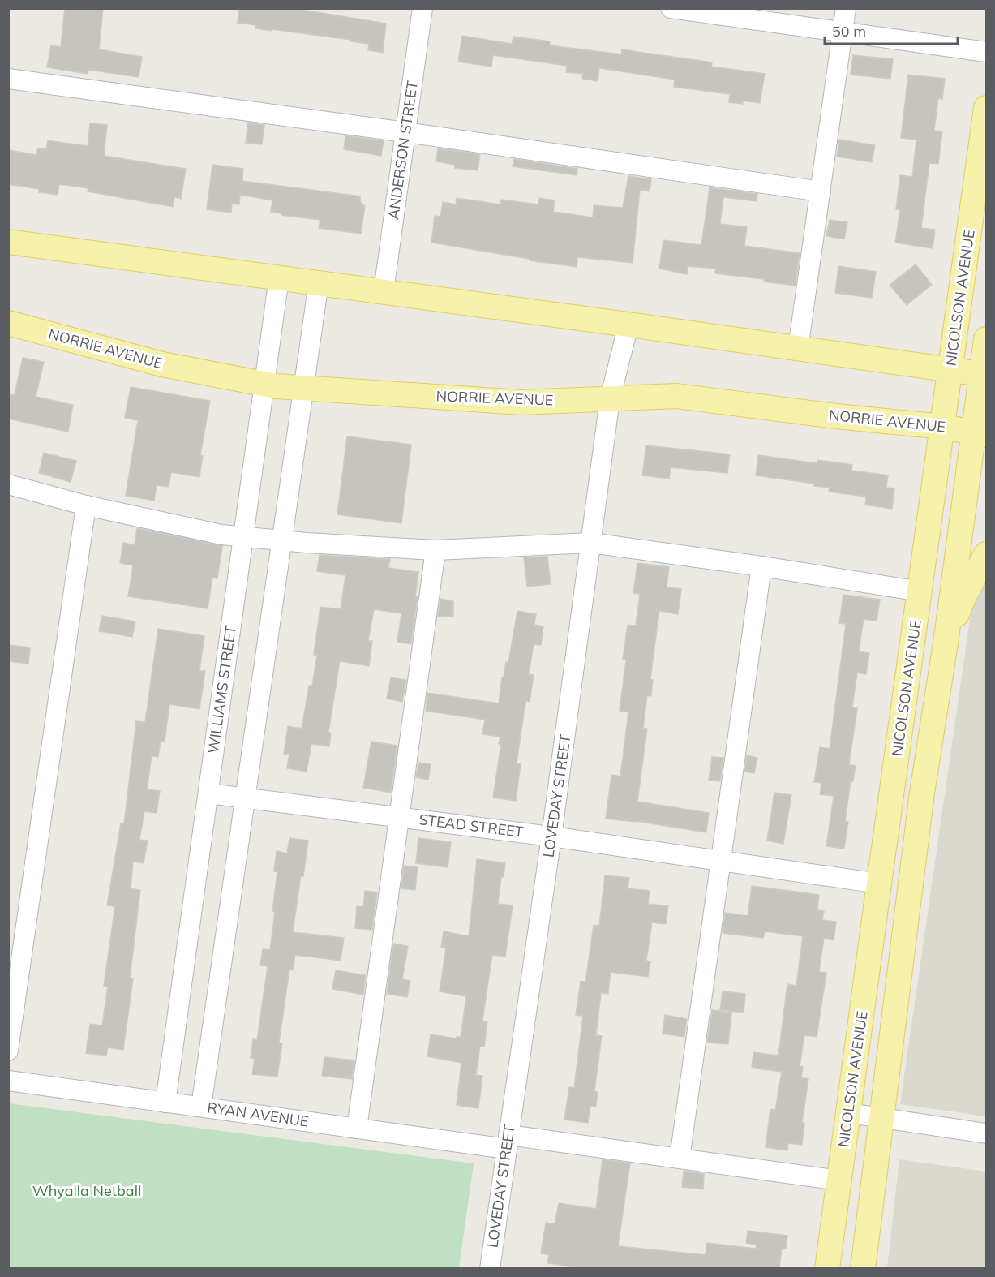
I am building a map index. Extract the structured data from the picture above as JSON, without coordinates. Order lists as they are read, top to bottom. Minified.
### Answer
{"streets":{"main road":["NICOLSON AVENUE","NORRIE AVENUE"],"street":["ANDERSON STREET","WILLIAMS STREET","LOVEDAY STREET","STEAD STREET","RYAN AVENUE"]},"crossings":[["NICOLSON AVENUE","NORRIE AVENUE"],["NICOLSON AVENUE","STEAD STREET"],["NICOLSON AVENUE","RYAN AVENUE"],["NORRIE AVENUE","WILLIAMS STREET"],["NORRIE AVENUE","LOVEDAY STREET"],["WILLIAMS STREET","STEAD STREET"],["WILLIAMS STREET","RYAN AVENUE"],["LOVEDAY STREET","STEAD STREET"],["LOVEDAY STREET","RYAN AVENUE"]],"parks":["Whyalla Netball"],"scale_bar":"50 m"}
